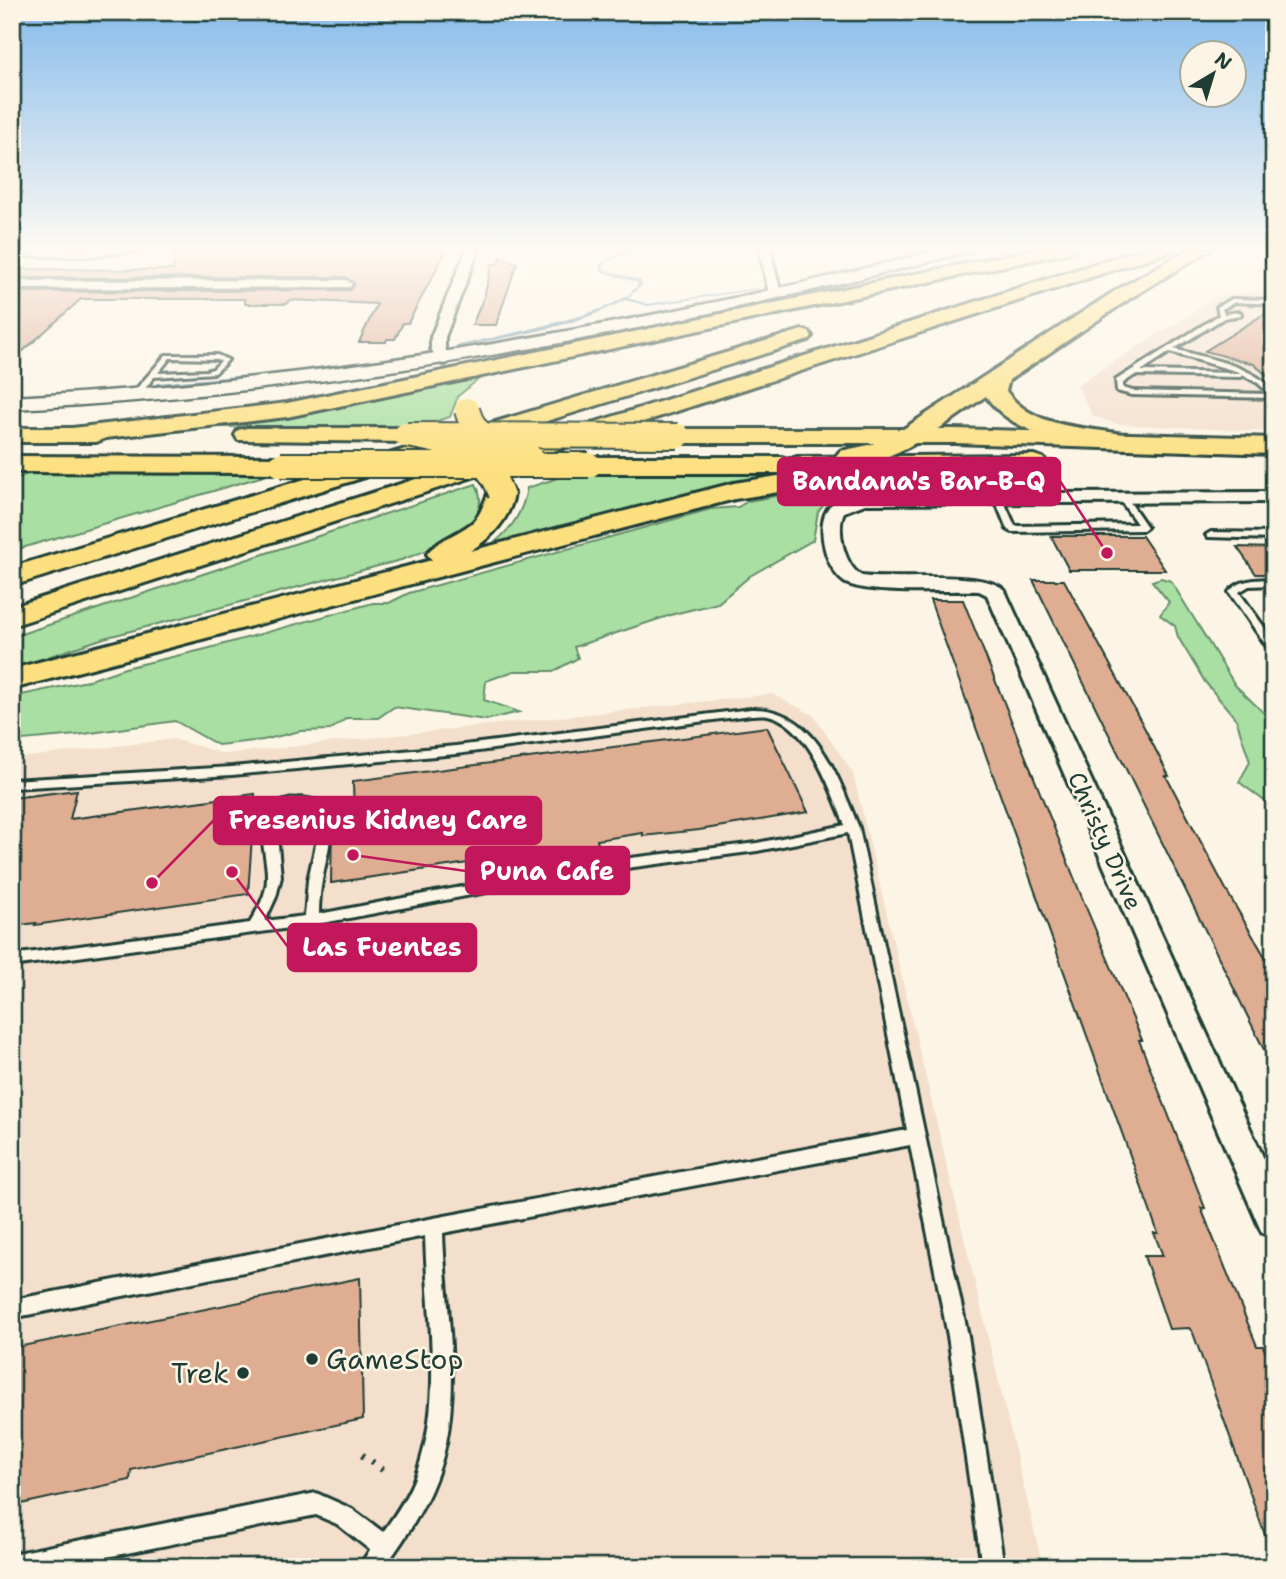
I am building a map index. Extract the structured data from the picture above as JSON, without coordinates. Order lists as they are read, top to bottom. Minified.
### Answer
{"streets":{"street":["Christy Drive"]},"places":["Bandana's Bar-B-Q","Puna Cafe","Las Fuentes","Fresenius Kidney Care","GameStop","Trek"],"north":"top right"}
